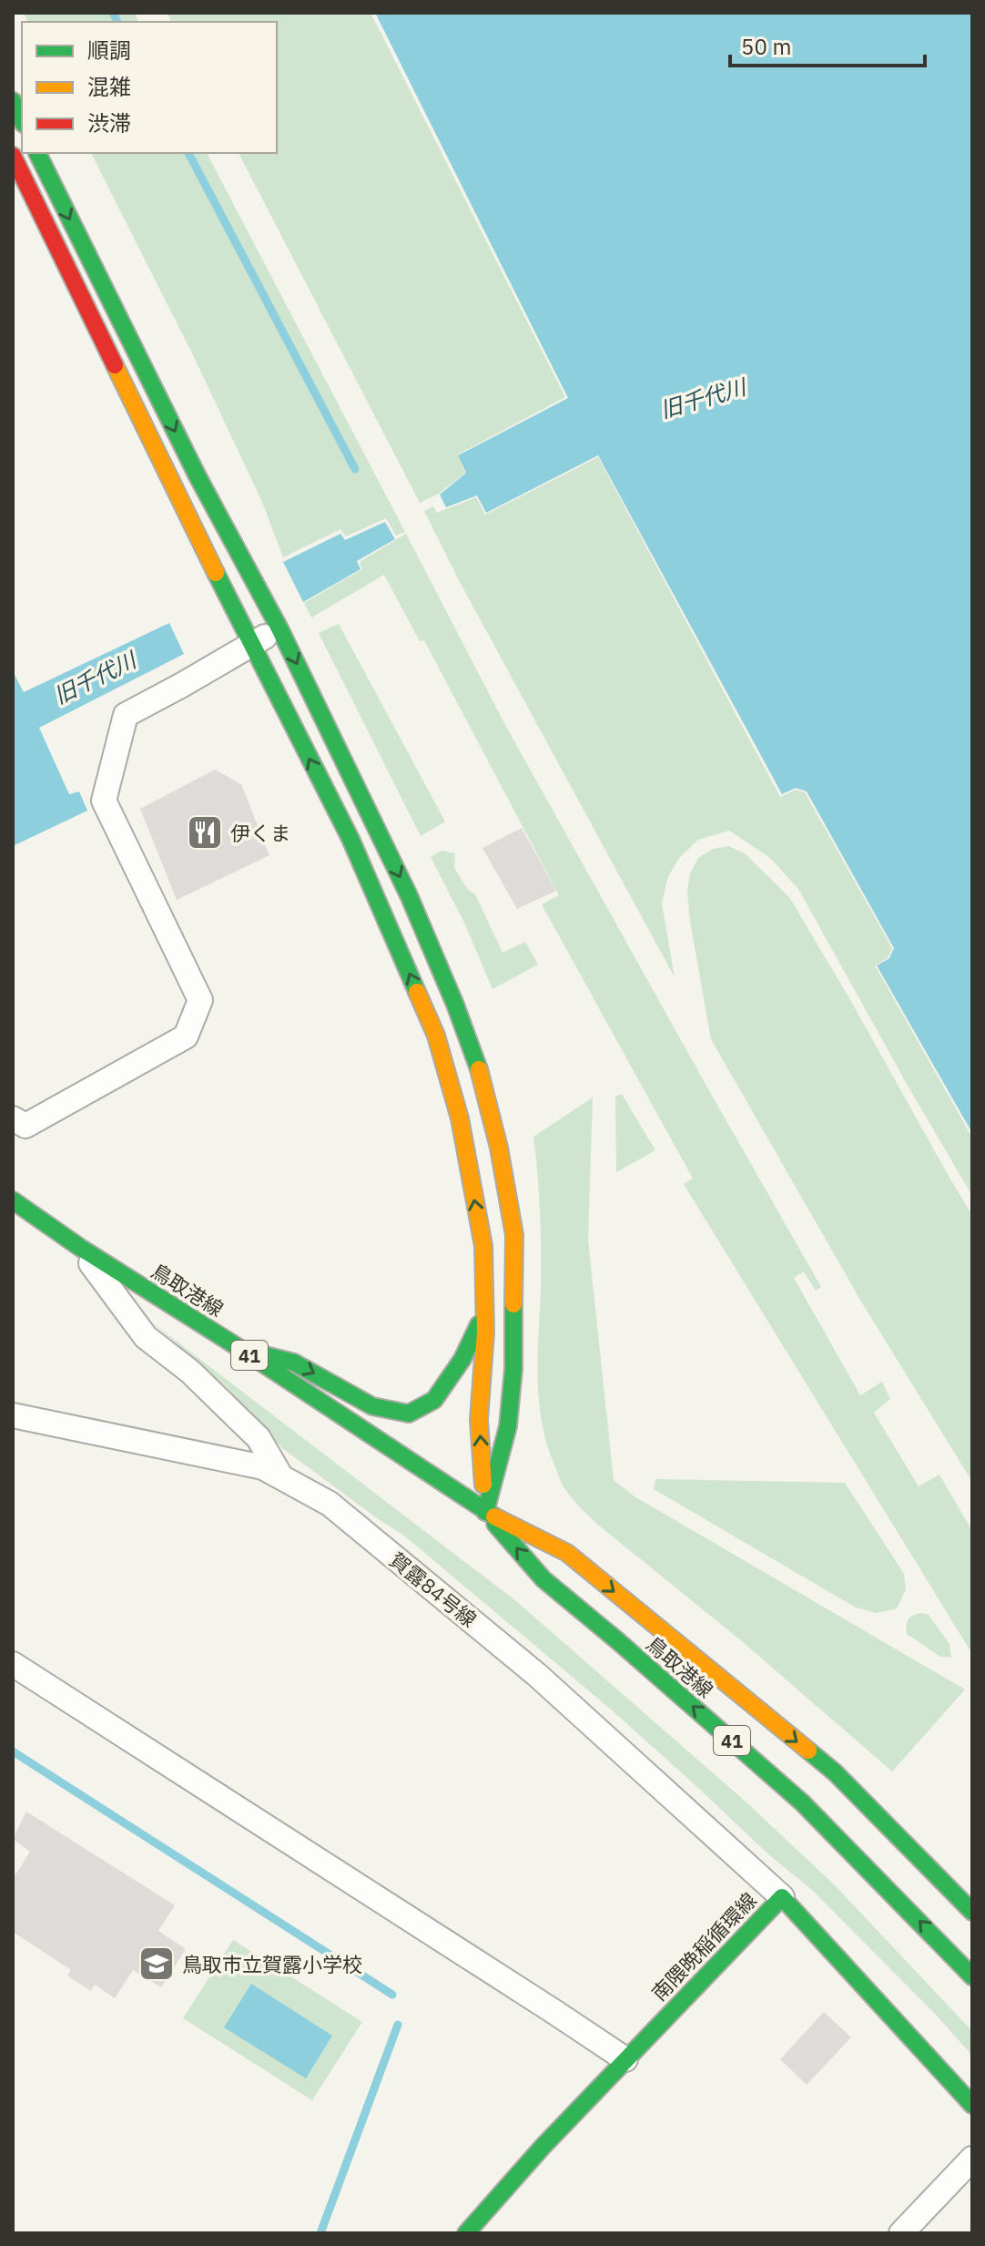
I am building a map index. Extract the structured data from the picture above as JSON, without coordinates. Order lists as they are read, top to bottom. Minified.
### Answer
{"streets":{"street":["鳥取港線","41","賀露84号線","南隈晩稲循環線"]},"crossings":[["賀露84号線","南隈晩稲循環線"]],"water":["旧千代川"],"places":{"restaurant":["伊くま"],"school or university":["鳥取市立賀露小学校"]},"legend":["順調","混雑","渋滞"],"scale_bar":"50 m"}
